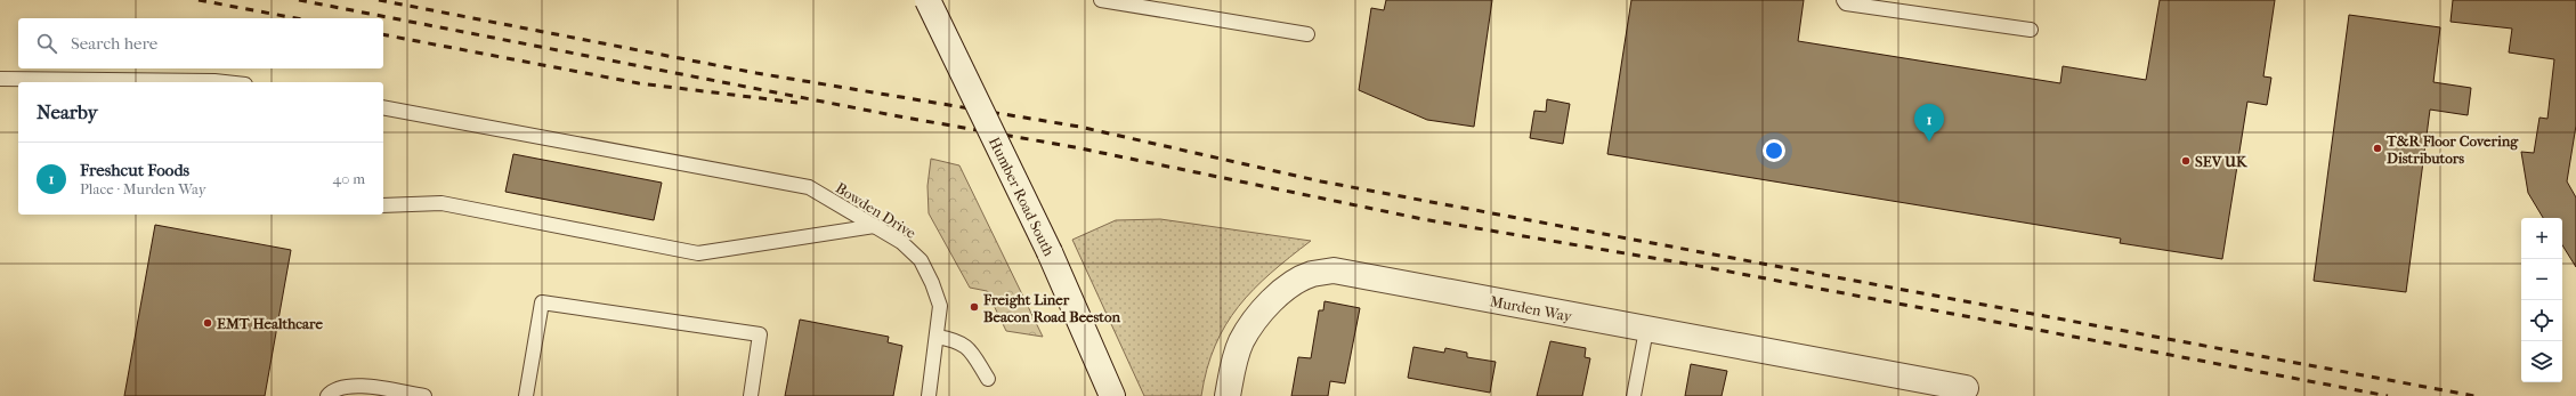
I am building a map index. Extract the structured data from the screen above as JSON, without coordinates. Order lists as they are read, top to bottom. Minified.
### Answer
{"streets":{"street":["Humber Road South","Murden Way"],"lane":["Bowden Drive"]},"places":["T&R Floor Covering Distributors","SEV UK","Freight Liner Beacon Road Beeston","EMT Healthcare"],"page":{"search":"Search here","heading":"Nearby","pins":"1","list":[{"mark":"1","name":"Freshcut Foods","note":"Place · Murden Way","value":"40 m"}],"map_buttons":["+","−"]}}
